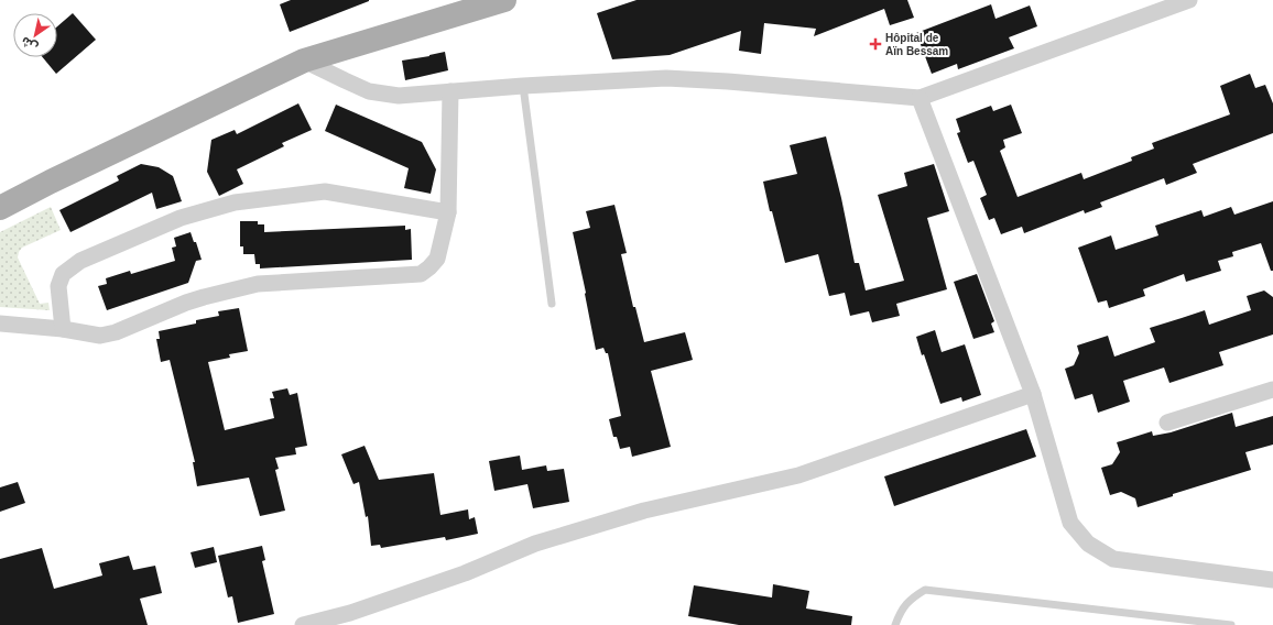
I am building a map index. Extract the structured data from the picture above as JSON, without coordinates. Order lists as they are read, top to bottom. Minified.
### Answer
{"places":{"health":["Hôpital de Aïn Bessam"]},"north":"bottom left"}
